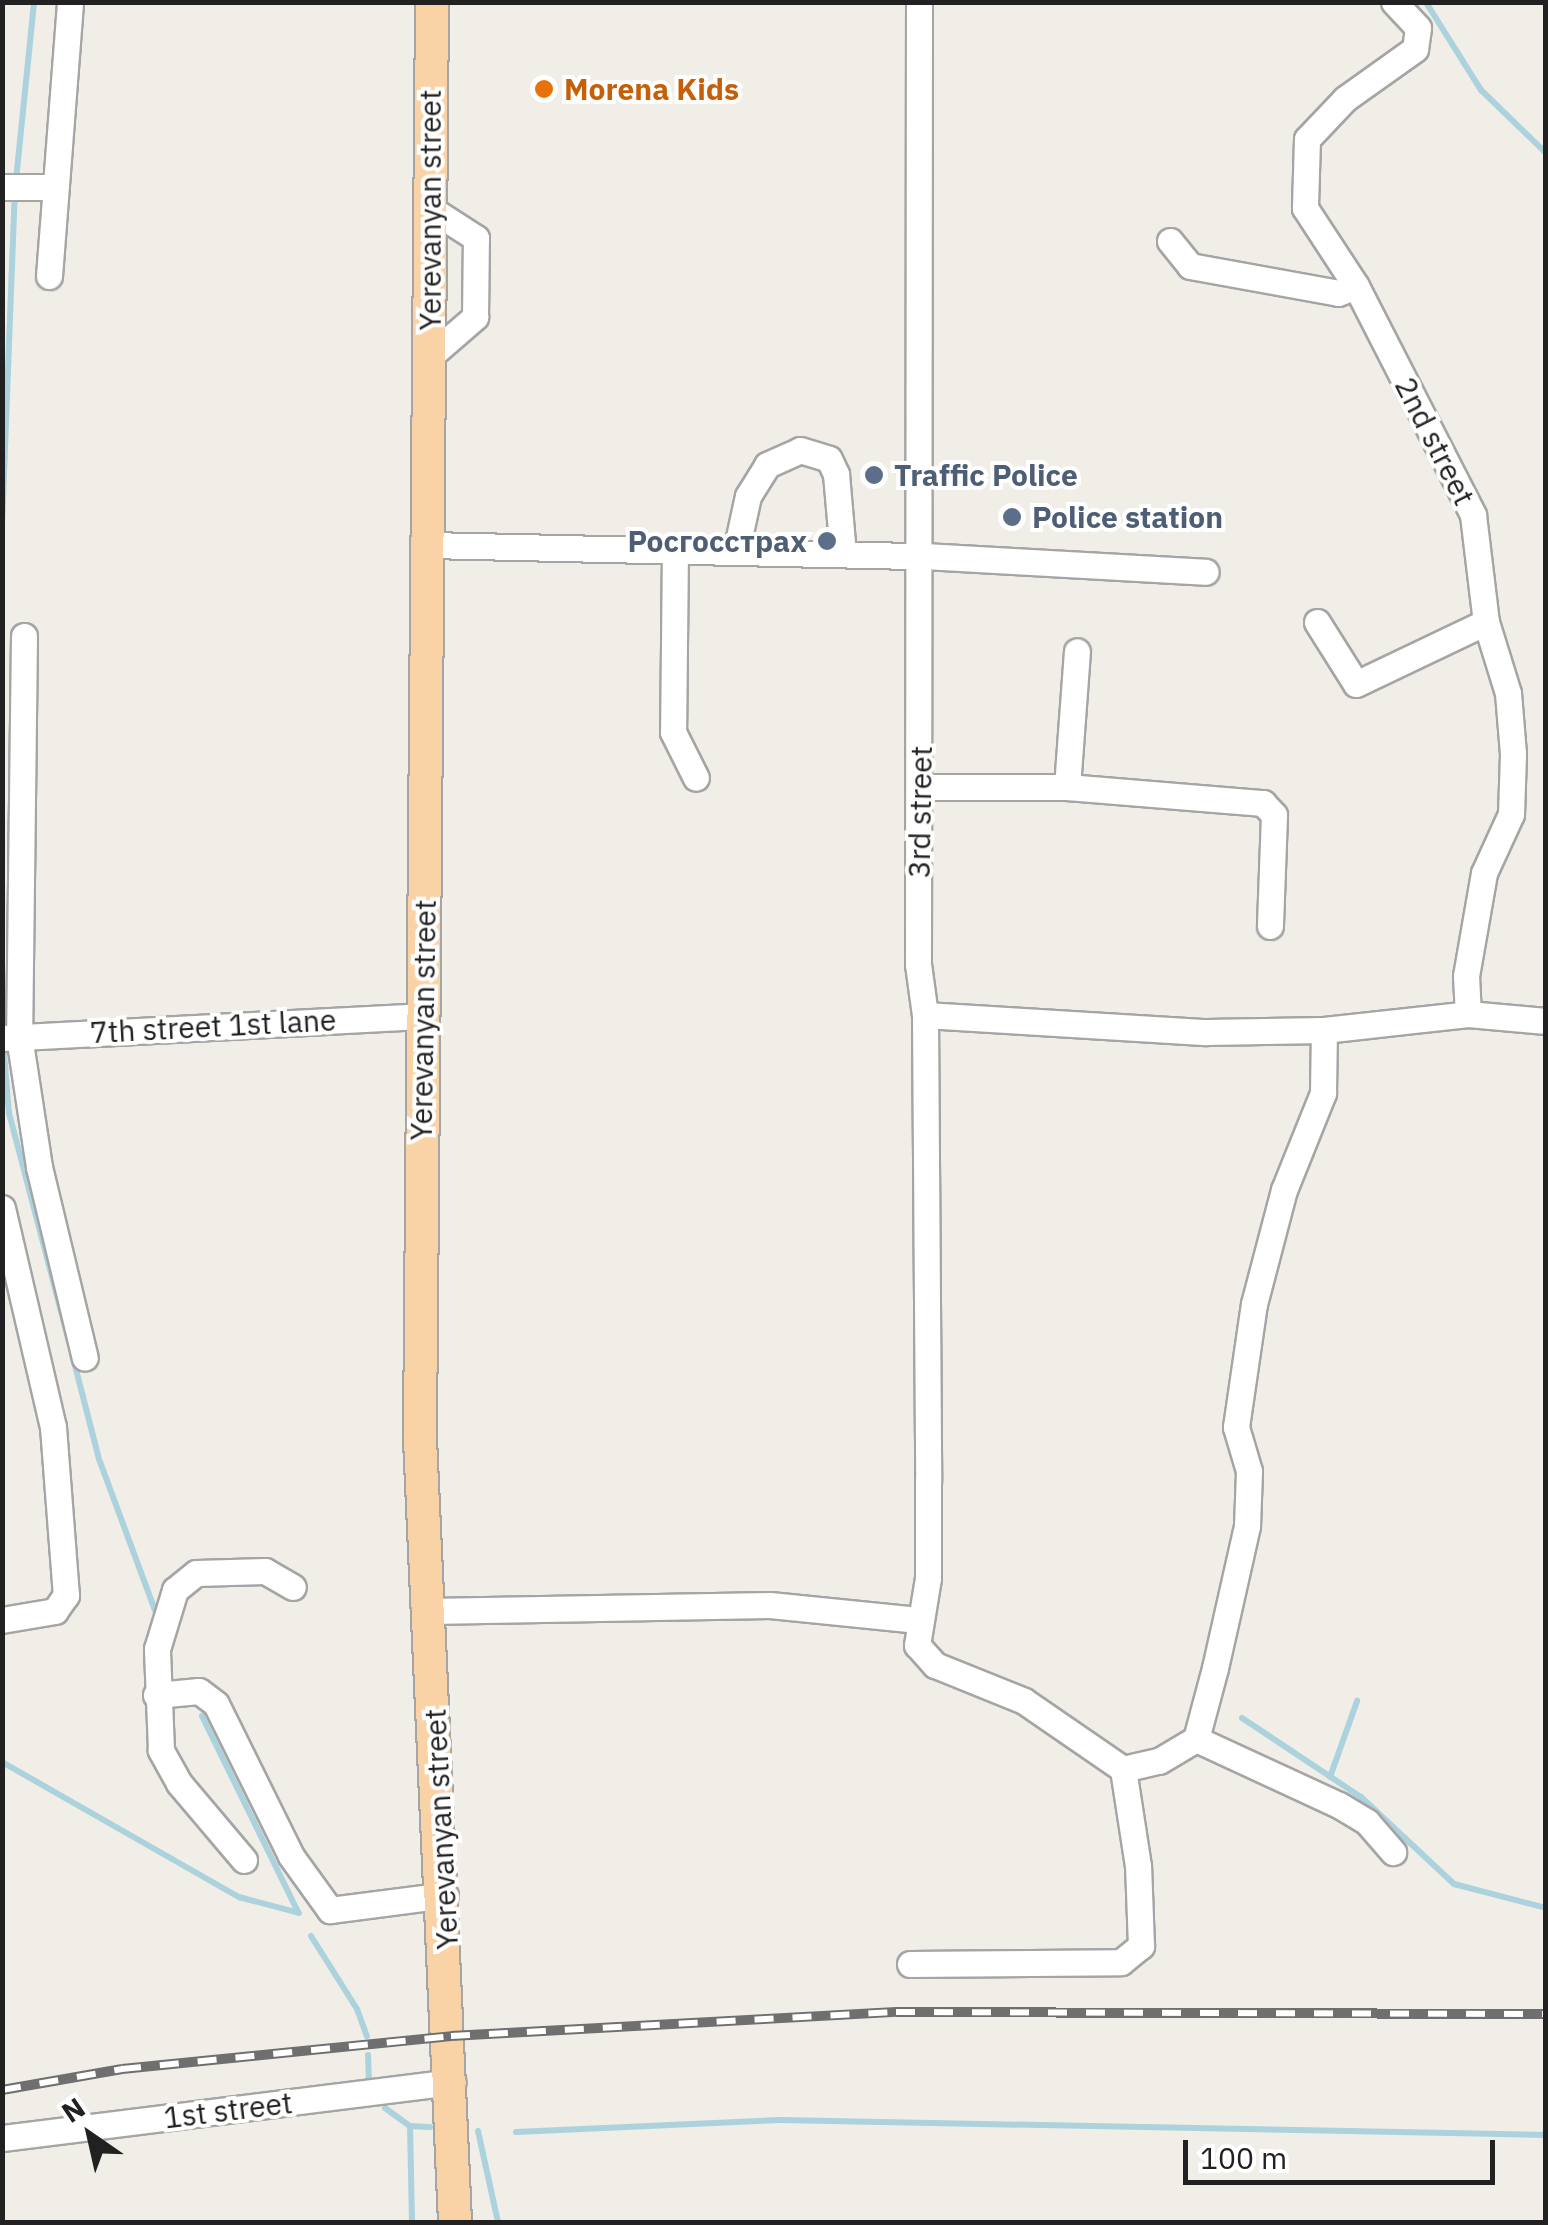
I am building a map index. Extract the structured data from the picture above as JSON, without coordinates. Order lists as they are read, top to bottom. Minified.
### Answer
{"streets":{"main road":["Yerevanyan street"],"street":["2nd street","3rd street","7th street 1st lane","1st street"]},"crossings":[["Yerevanyan street","7th street 1st lane"],["Yerevanyan street","1st street"]],"places":["Morena Kids","Traffic Police","Police station","Росгосстрах"],"scale_bar":"100 m","north":"top left"}
